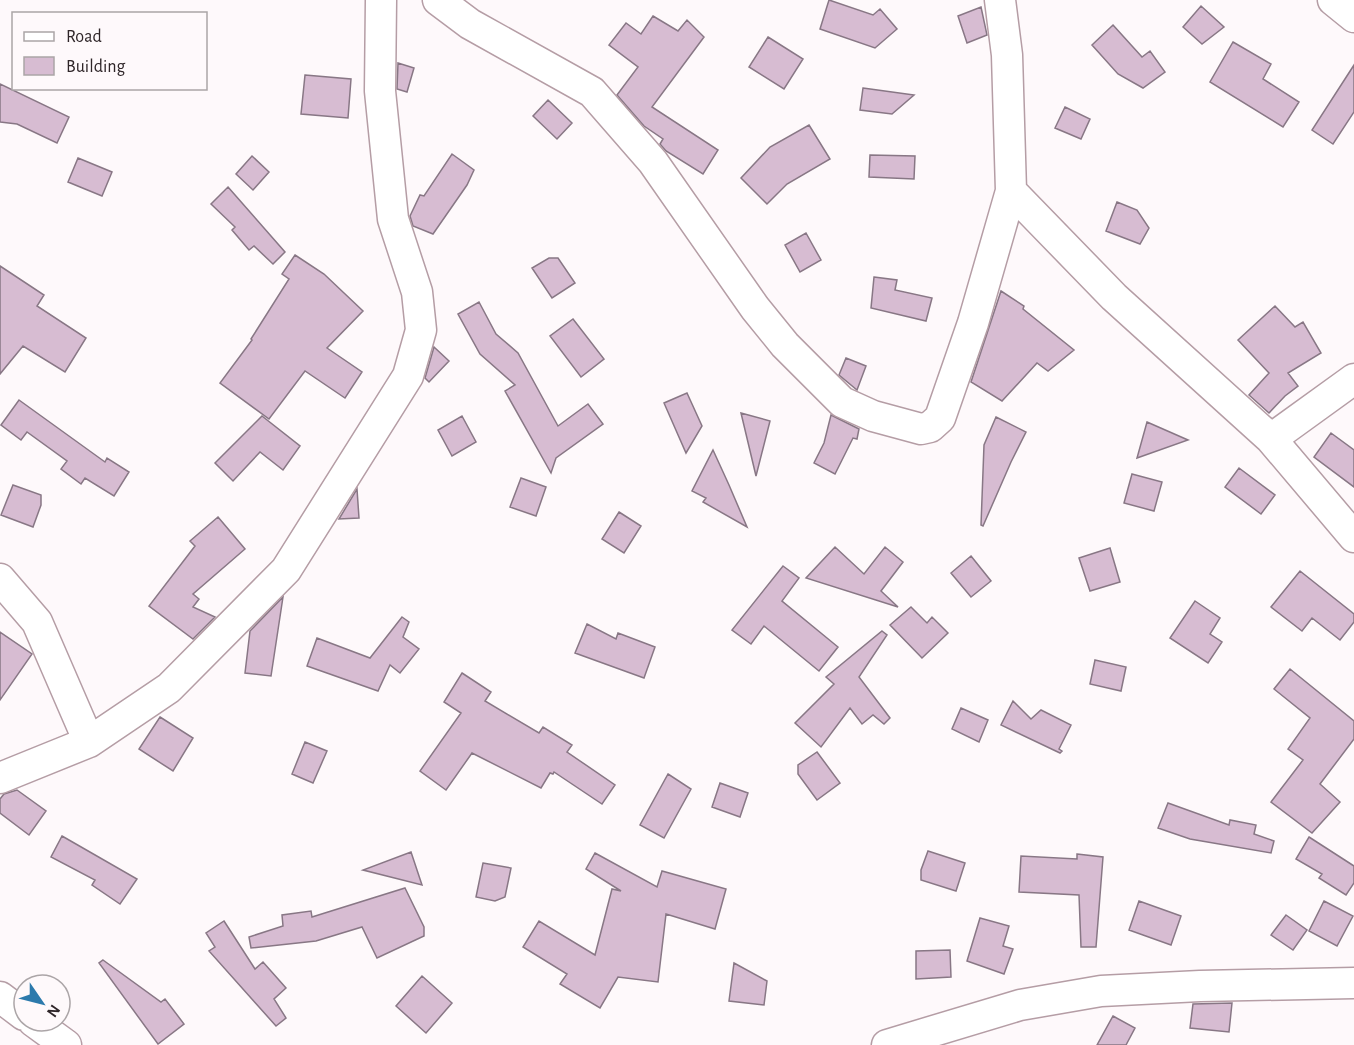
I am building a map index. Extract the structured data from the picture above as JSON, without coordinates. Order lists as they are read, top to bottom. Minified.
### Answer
{"legend":["Road","Building"],"north":"bottom right"}
